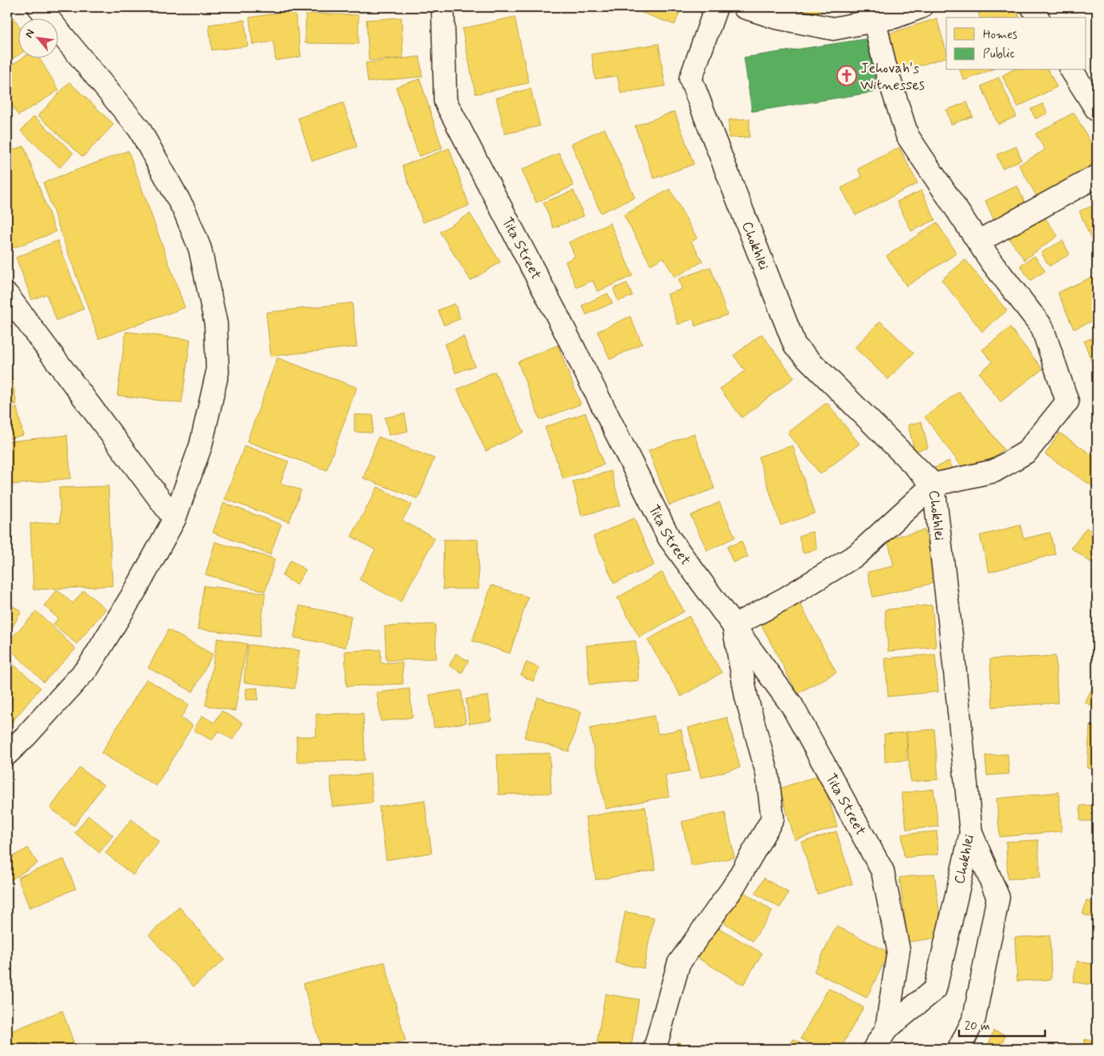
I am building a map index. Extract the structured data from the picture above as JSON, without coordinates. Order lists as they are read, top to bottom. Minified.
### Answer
{"streets":{"main road":["Chokhlei","Tita Street"]},"crossings":[["Chokhlei","Tita Street"]],"places":{"church":["Jehovah's Witnesses"]},"legend":["Homes","Public"],"scale_bar":"20 m","north":"top left"}
